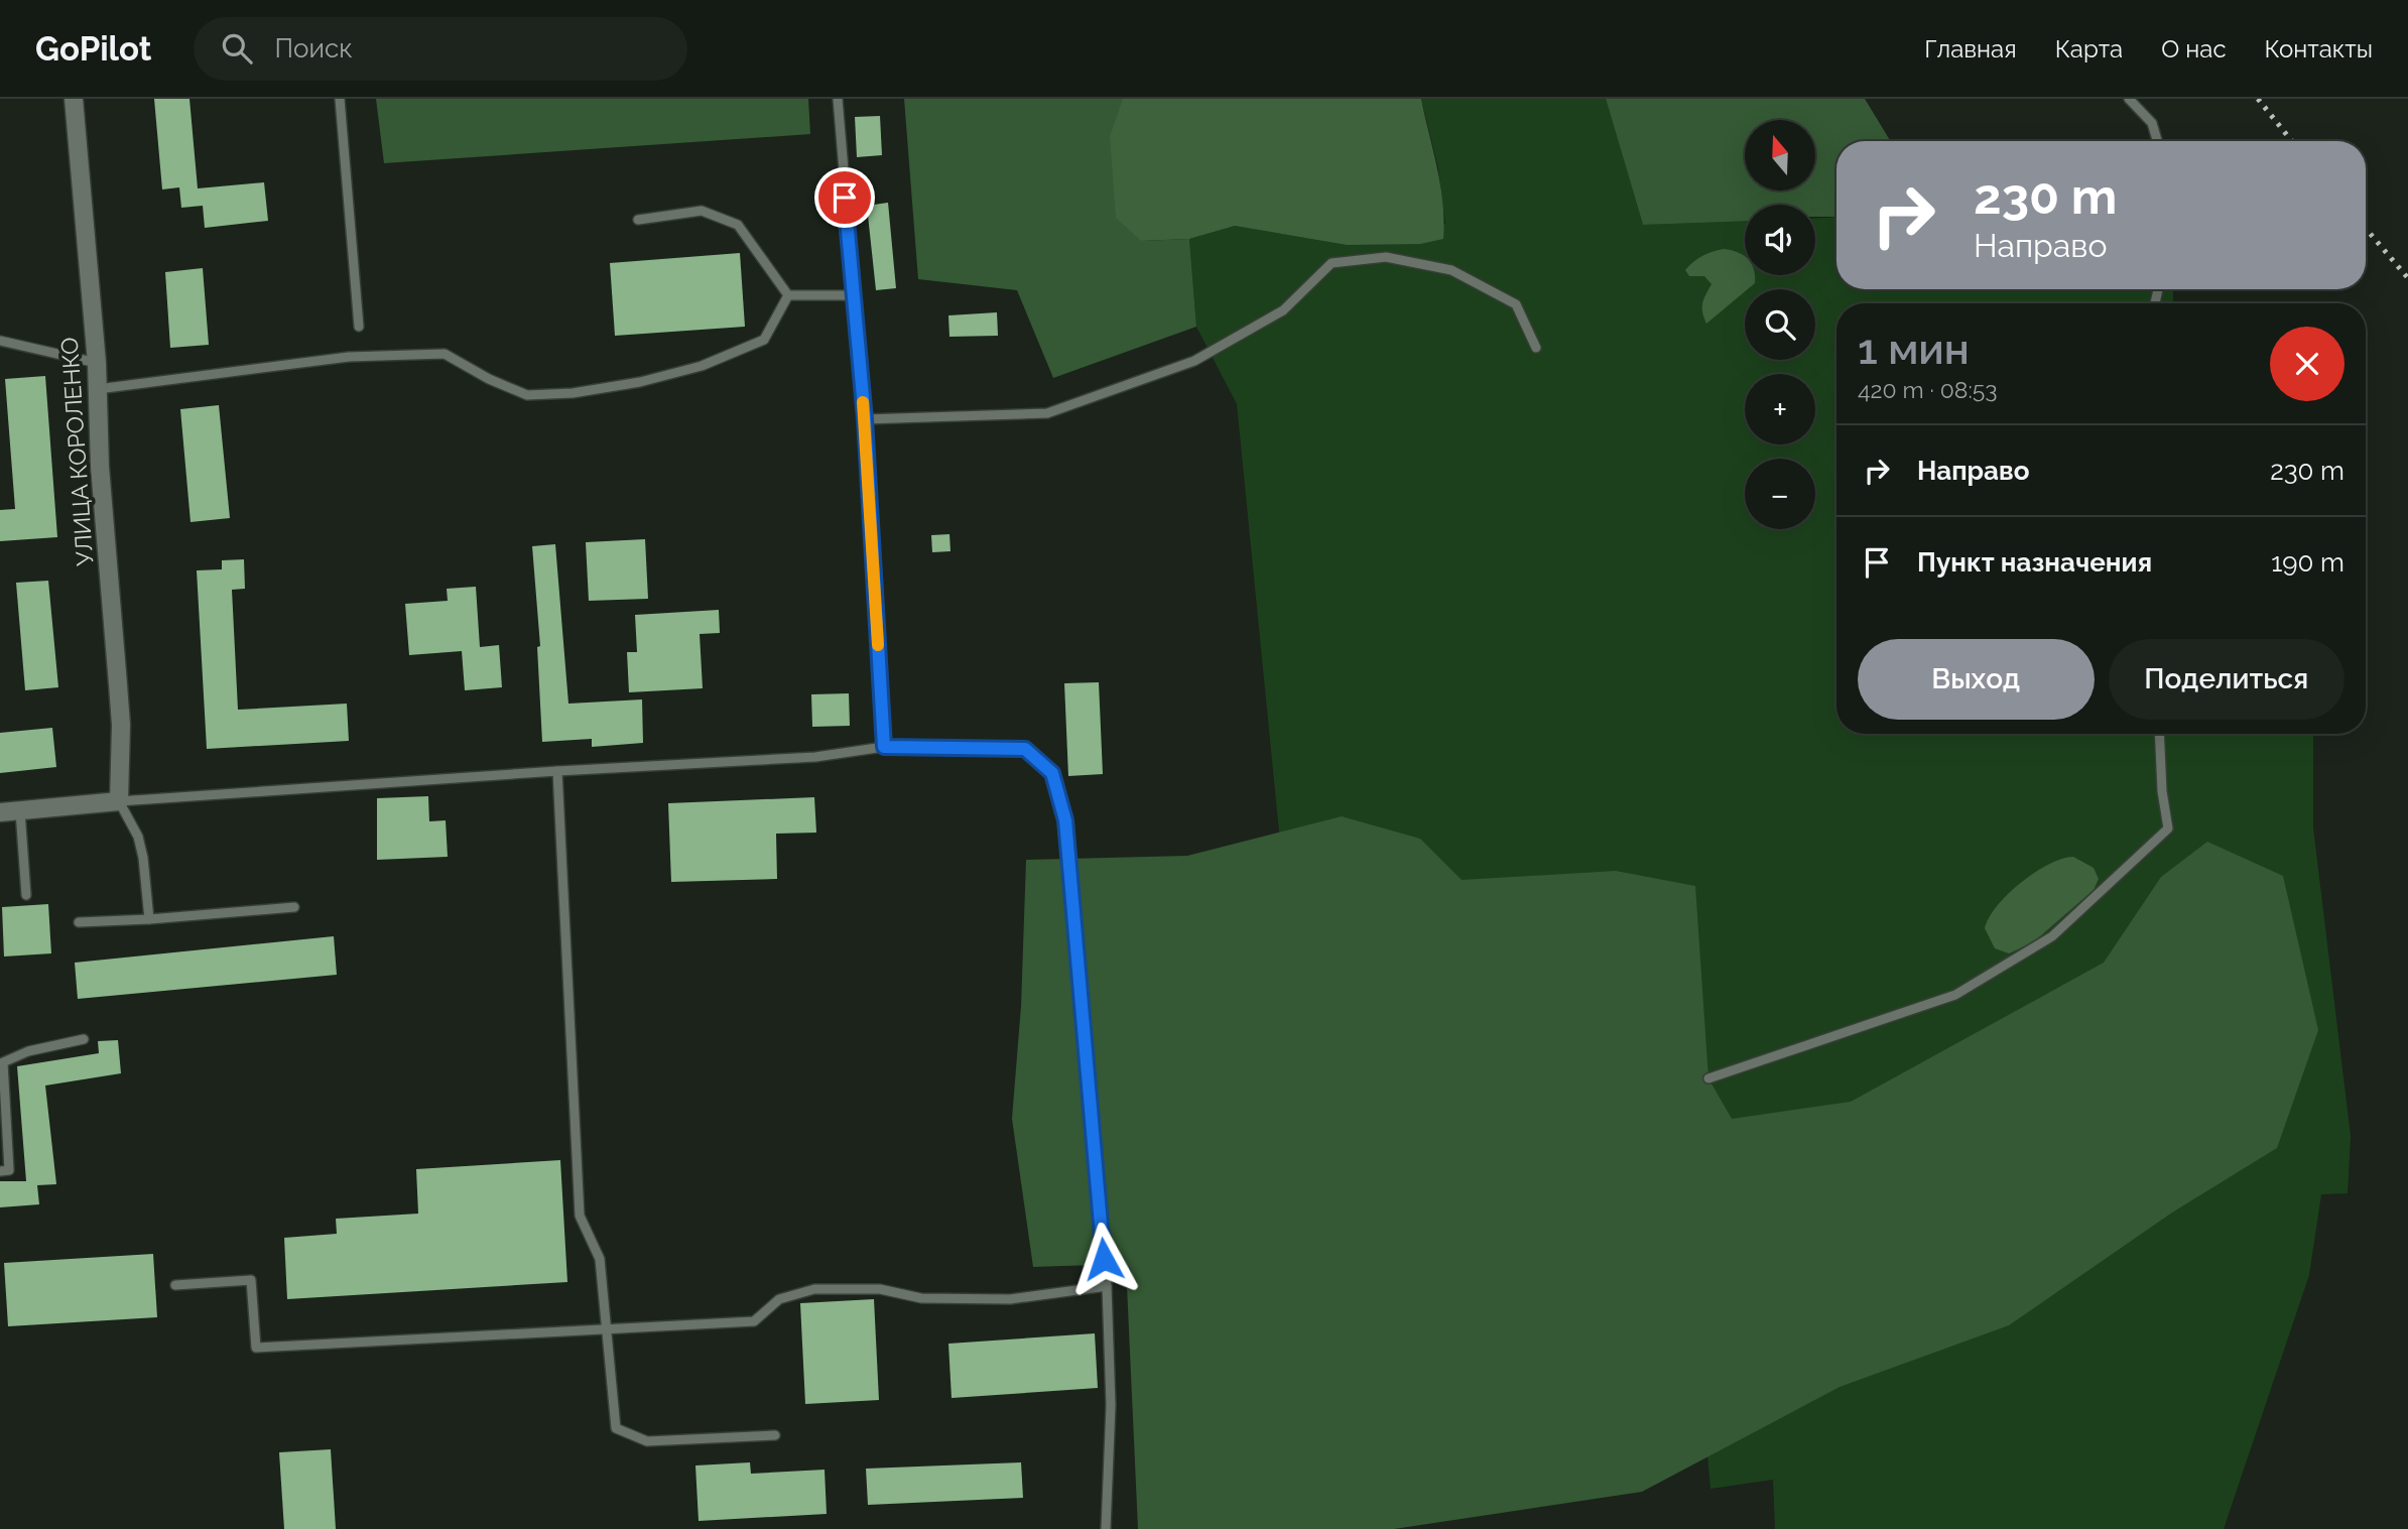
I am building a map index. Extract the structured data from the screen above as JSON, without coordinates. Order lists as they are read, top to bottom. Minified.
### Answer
{"streets":{"street":["УЛИЦА КОРОЛЕНКО"]},"north":"top","page":{"header":"GoPilot","search":"Поиск","nav":["Главная","Карта","О нас","Контакты"],"map_buttons":["+","−"],"turn":["230 m","Направо"],"heading":["1 мин","420 m · 08:53"],"list":[{"name":"Направо","value":"230 m"},{"name":"Пункт назначения","value":"190 m"}],"buttons":["Выход","Поделиться"]}}
